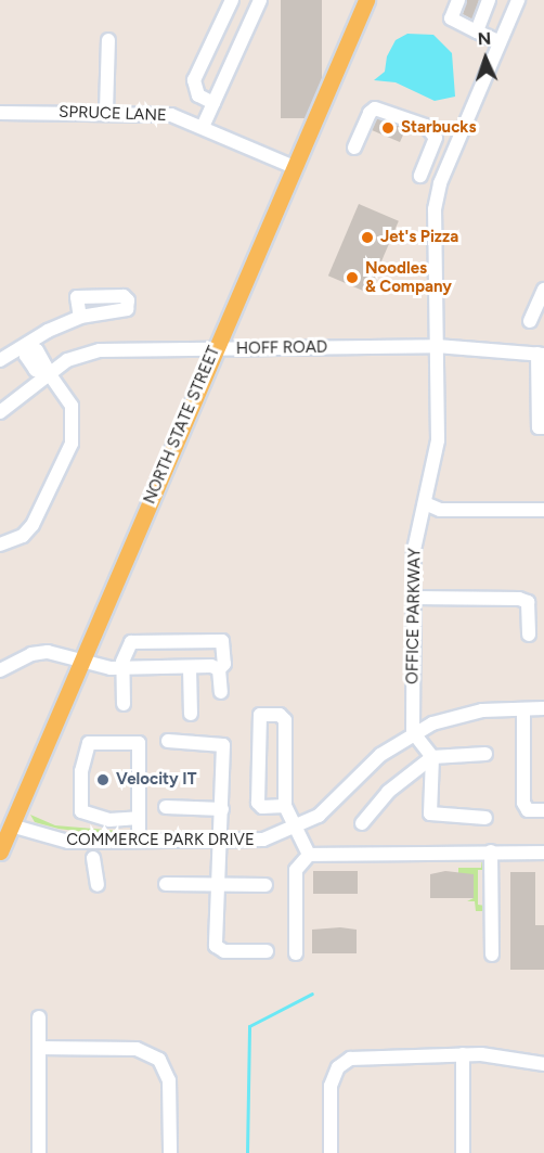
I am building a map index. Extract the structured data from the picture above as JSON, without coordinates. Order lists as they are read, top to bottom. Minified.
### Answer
{"streets":{"main road":["NORTH STATE STREET"],"street":["SPRUCE LANE","HOFF ROAD","OFFICE PARKWAY","COMMERCE PARK DRIVE"]},"crossings":[["SPRUCE LANE","NORTH STATE STREET"],["HOFF ROAD","NORTH STATE STREET"],["HOFF ROAD","OFFICE PARKWAY"],["NORTH STATE STREET","COMMERCE PARK DRIVE"],["OFFICE PARKWAY","COMMERCE PARK DRIVE"]],"places":["Starbucks","Jet's Pizza","Noodles & Company","Velocity IT"],"north":"top"}
